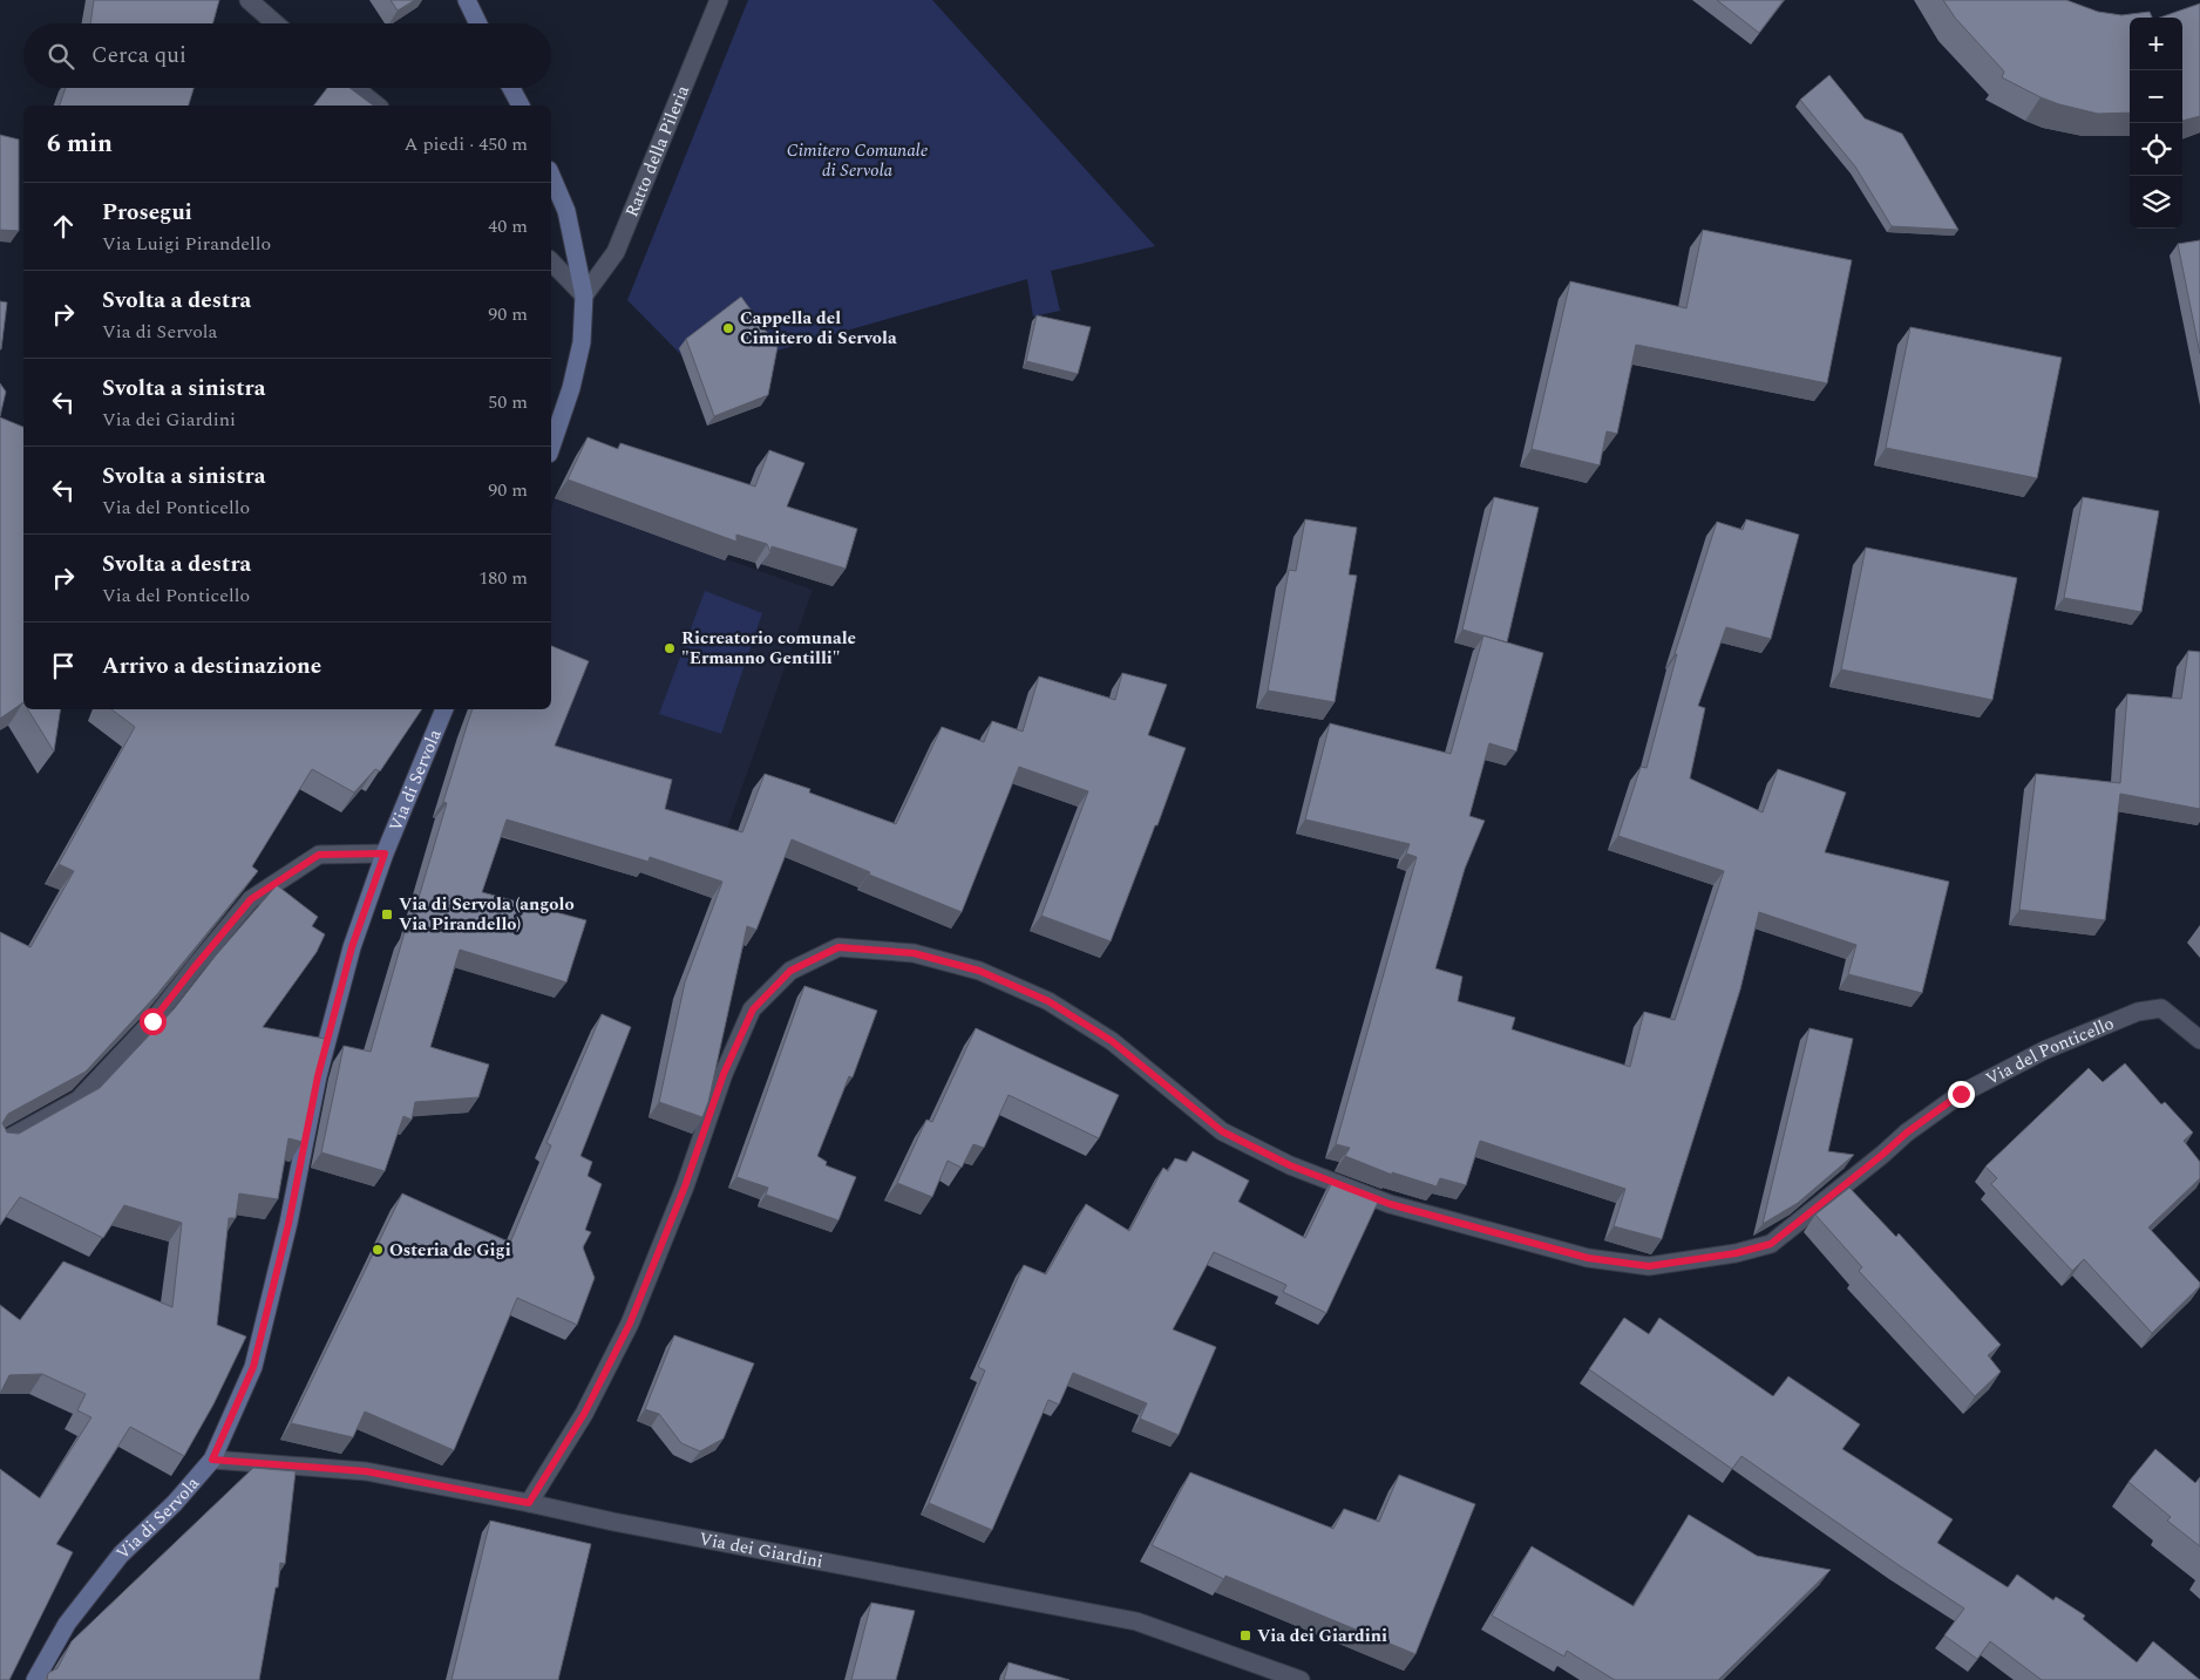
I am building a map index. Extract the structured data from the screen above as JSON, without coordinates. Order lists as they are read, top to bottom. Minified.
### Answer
{"streets":{"main road":["Via di Servola"],"street":["Ratto della Pileria","Via del Ponticello","Via dei Giardini"]},"crossings":[["Via di Servola","Via dei Giardini"],["Via del Ponticello","Via dei Giardini"]],"parks":["Cimitero Comunale di Servola"],"places":{"other":["Cappella del Cimitero di Servola","Ricreatorio comunale \"Ermanno Gentilli\"","Osteria de Gigi"],"transit":["Via di Servola (angolo Via Pirandello)","Via dei Giardini"]},"page":{"map_buttons":["+","−"],"search":"Cerca qui","heading":["6 min","A piedi · 450 m"],"list":[["Prosegui","Via Luigi Pirandello","40 m"],["Svolta a destra","Via di Servola","90 m"],["Svolta a sinistra","Via dei Giardini","50 m"],["Svolta a sinistra","Via del Ponticello","90 m"],["Svolta a destra","Via del Ponticello","180 m"],"Arrivo a destinazione"]}}
